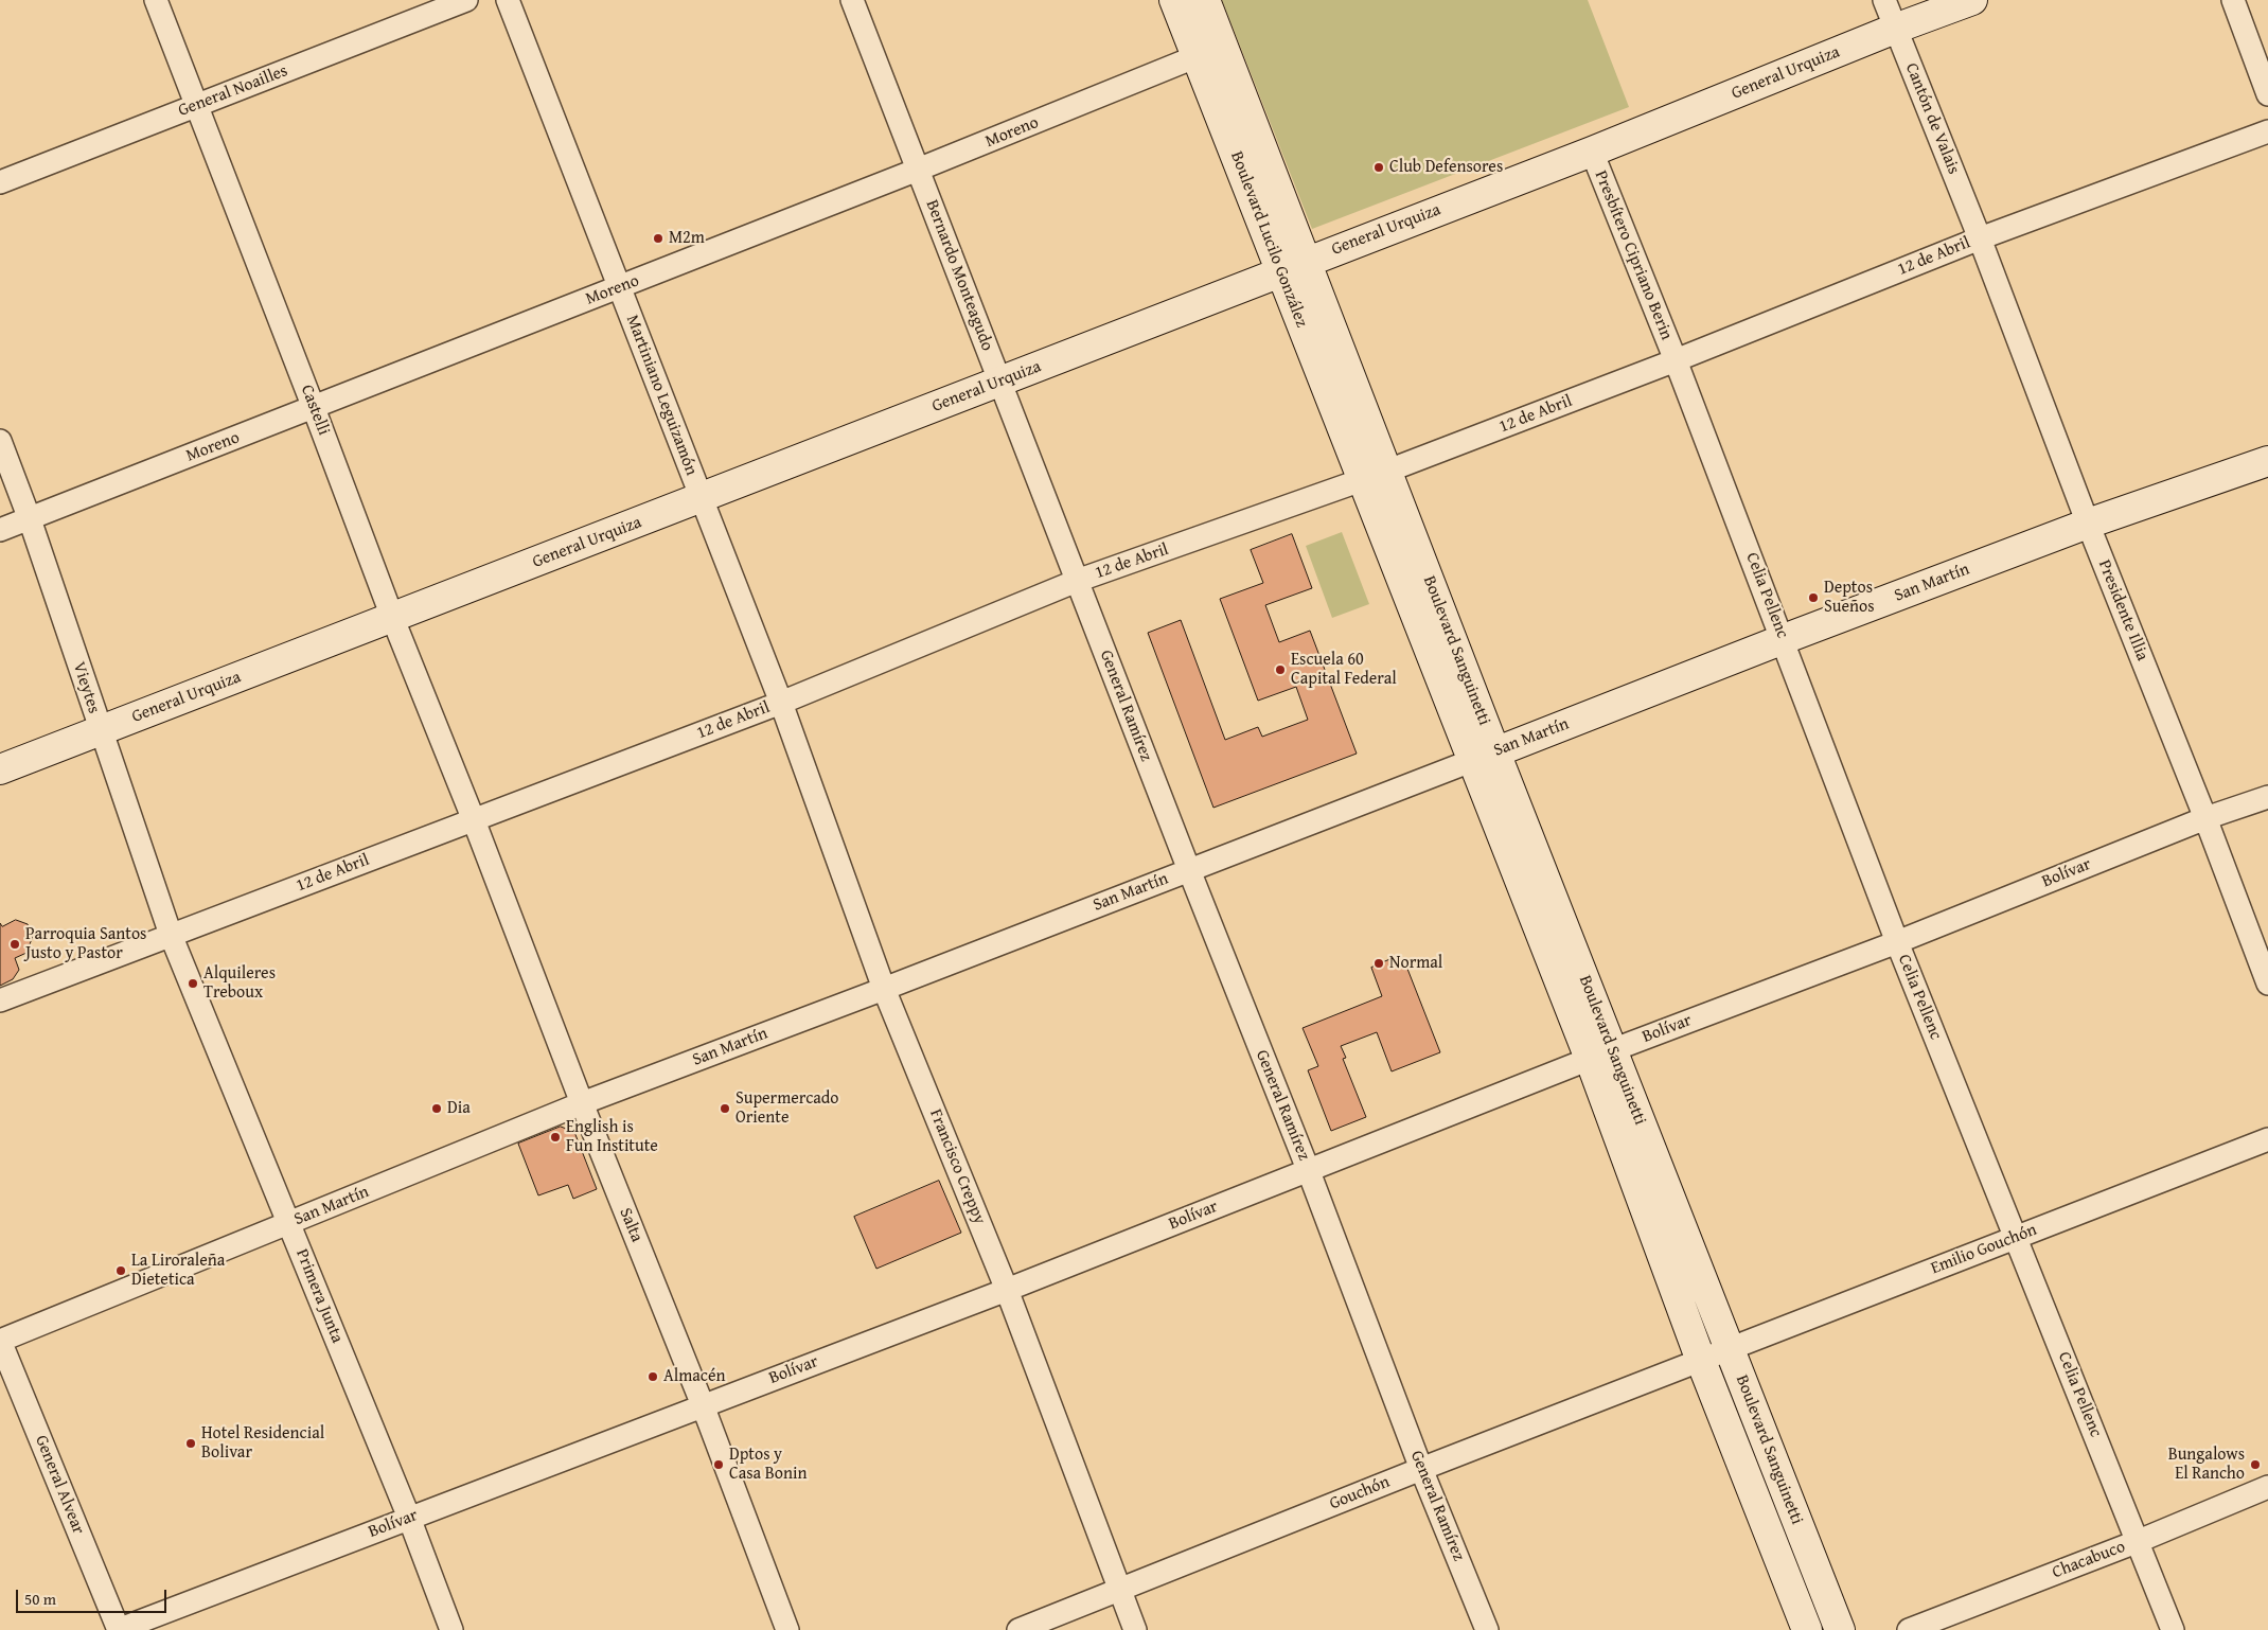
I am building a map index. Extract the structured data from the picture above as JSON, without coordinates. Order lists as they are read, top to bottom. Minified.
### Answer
{"streets":{"main road":["General Urquiza","Boulevard Lucilo González","San Martín","Boulevard Sanguinetti"],"street":["General Noailles","Cantón de Valais","Moreno","Presbítero Cipriano Berin","12 de Abril","Bernardo Monteagudo","Martiniano Leguizamón","Castelli","Celia Pellenc","Presidente Illia","Vieytes","General Ramírez","Bolívar","Francisco Creppy","Salta","Emilio Gouchón","Primera Junta","General Alvear","Gouchón","Chacabuco"]},"crossings":[["General Urquiza","Cantón de Valais"],["General Urquiza","Boulevard Lucilo González"],["General Urquiza","Presbítero Cipriano Berin"],["General Urquiza","Bernardo Monteagudo"],["General Urquiza","Martiniano Leguizamón"],["General Urquiza","Castelli"],["General Urquiza","Vieytes"],["General Noailles","Castelli"],["Cantón de Valais","12 de Abril"],["Cantón de Valais","Presidente Illia"],["Moreno","Boulevard Lucilo González"],["Moreno","Bernardo Monteagudo"],["Moreno","Martiniano Leguizamón"],["Moreno","Castelli"],["Moreno","Vieytes"],["Boulevard Lucilo González","12 de Abril"],["Boulevard Lucilo González","Boulevard Sanguinetti"],["Presbítero Cipriano Berin","12 de Abril"],["Presbítero Cipriano Berin","Celia Pellenc"],["12 de Abril","Bernardo Monteagudo"],["12 de Abril","Martiniano Leguizamón"],["12 de Abril","Castelli"],["12 de Abril","Celia Pellenc"],["12 de Abril","Presidente Illia"],["12 de Abril","Boulevard Sanguinetti"],["12 de Abril","Vieytes"],["12 de Abril","General Ramírez"],["12 de Abril","Francisco Creppy"],["12 de Abril","Salta"],["12 de Abril","Primera Junta"],["Bernardo Monteagudo","General Ramírez"],["Martiniano Leguizamón","Francisco Creppy"],["Castelli","Salta"],["San Martín","Celia Pellenc"],["San Martín","Presidente Illia"],["San Martín","Boulevard Sanguinetti"],["San Martín","General Ramírez"],["San Martín","Francisco Creppy"],["San Martín","Salta"],["San Martín","Primera Junta"],["San Martín","General Alvear"],["Celia Pellenc","Bolívar"],["Celia Pellenc","Emilio Gouchón"],["Celia Pellenc","Chacabuco"],["Presidente Illia","Bolívar"],["Boulevard Sanguinetti","Bolívar"],["Boulevard Sanguinetti","Emilio Gouchón"],["Boulevard Sanguinetti","Gouchón"],["Vieytes","Primera Junta"],["General Ramírez","Bolívar"],["General Ramírez","Gouchón"],["Bolívar","Francisco Creppy"],["Bolívar","Salta"],["Bolívar","Primera Junta"],["Bolívar","General Alvear"],["Francisco Creppy","Gouchón"],["Emilio Gouchón","Gouchón"]],"places":["Club Defensores","M2m","Deptos Sueños","Escuela 60 Capital Federal","Parroquia Santos Justo y Pastor","Normal","Alquileres Treboux","Dia","Supermercado Oriente","English is Fun Institute","La Liroraleña Dietetica","Almacén","Hotel Residencial Bolivar","Dptos y Casa Bonin","Bungalows El Rancho"],"scale_bar":"50 m"}
